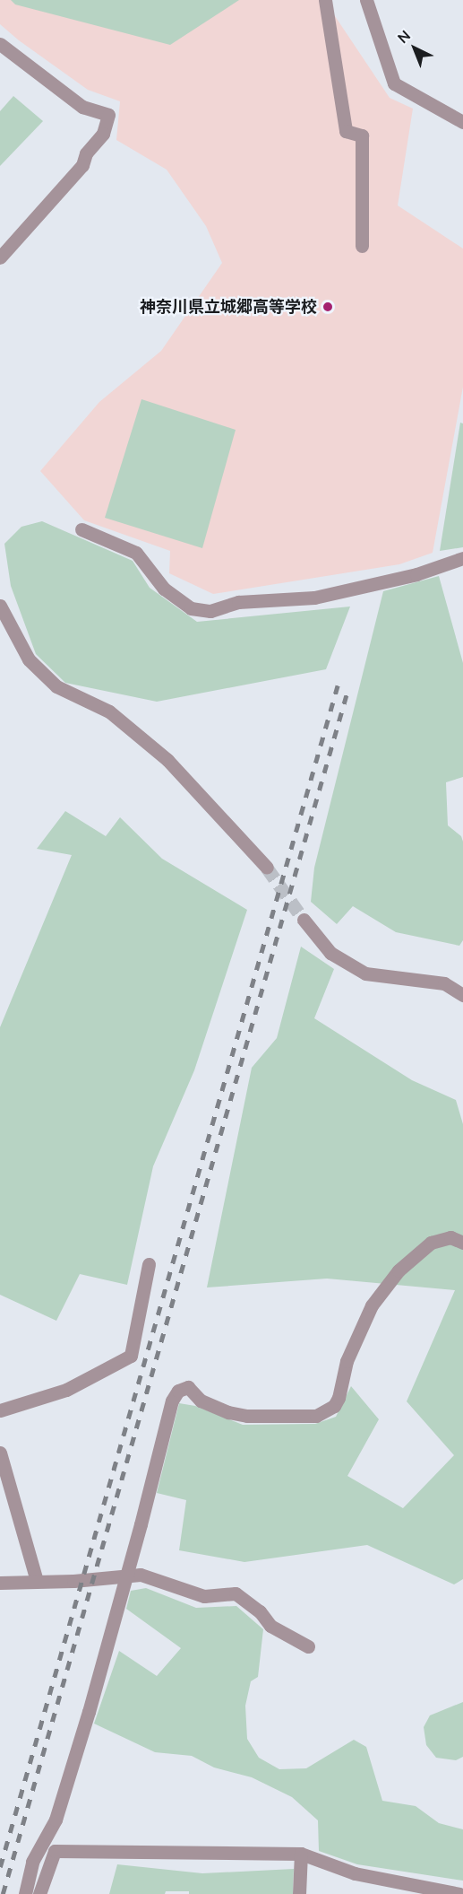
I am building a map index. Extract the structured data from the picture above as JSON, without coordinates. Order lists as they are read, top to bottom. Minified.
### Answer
{"places":["神奈川県立城郷高等学校"],"north":"top left"}
